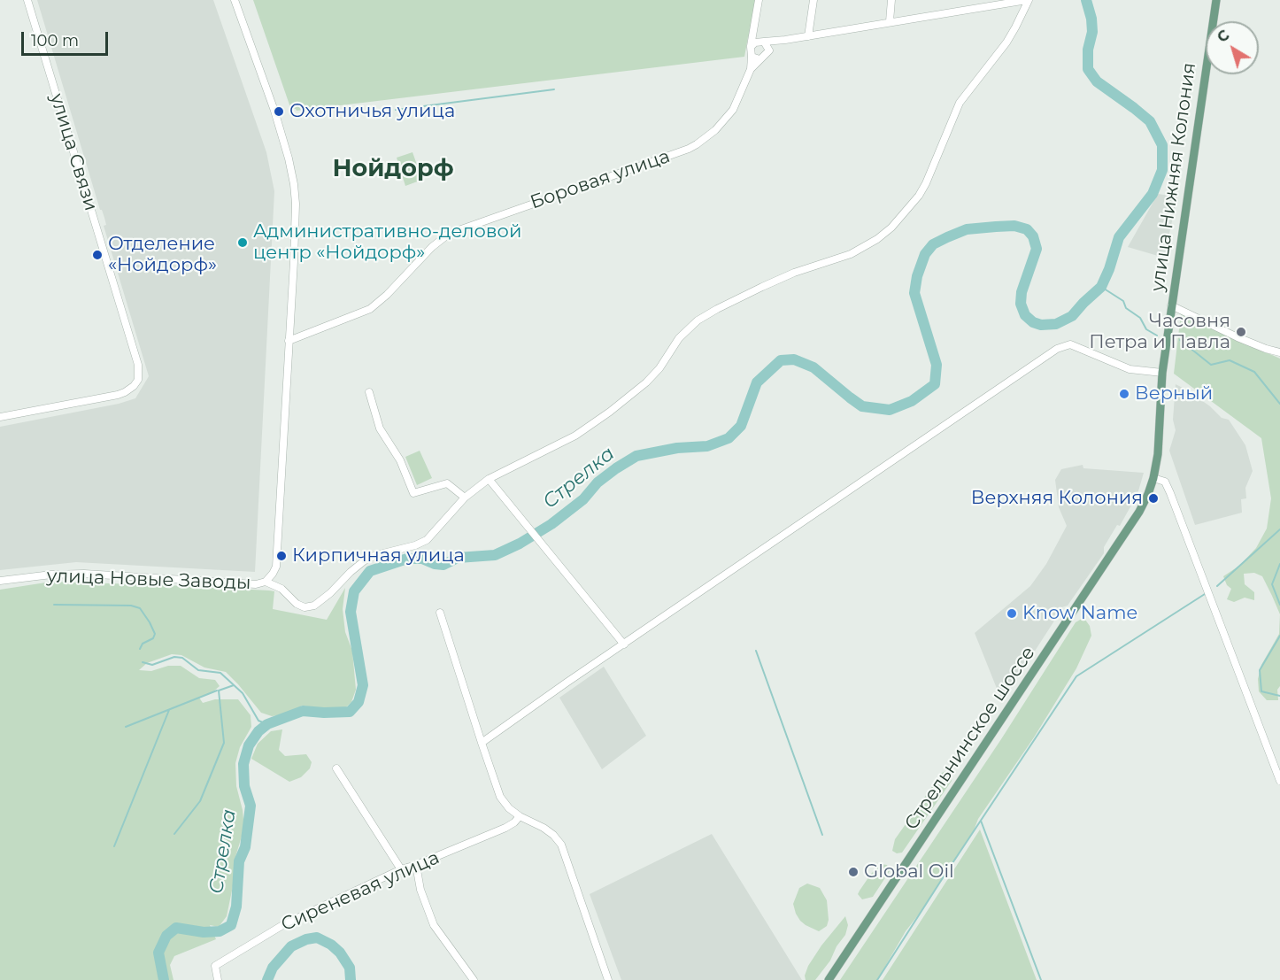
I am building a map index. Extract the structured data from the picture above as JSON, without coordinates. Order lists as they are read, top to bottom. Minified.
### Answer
{"streets":{"main road":["улица Нижняя Колония","Стрельнинское шоссе"],"street":["улица Связи","Боровая улица","улица Новые Заводы","Сиреневая улица"]},"crossings":[["улица Нижняя Колония","Стрельнинское шоссе"]],"districts":["Нойдорф"],"water":["Стрелка"],"places":["Охотничья улица","Административно-деловой центр «Нойдорф»","Отделение «Нойдорф»","Часовня Петра и Павла","Верный","Верхняя Колония","Кирпичная улица","Know Name","Global Oil"],"scale_bar":"100 m","north":"top left"}
